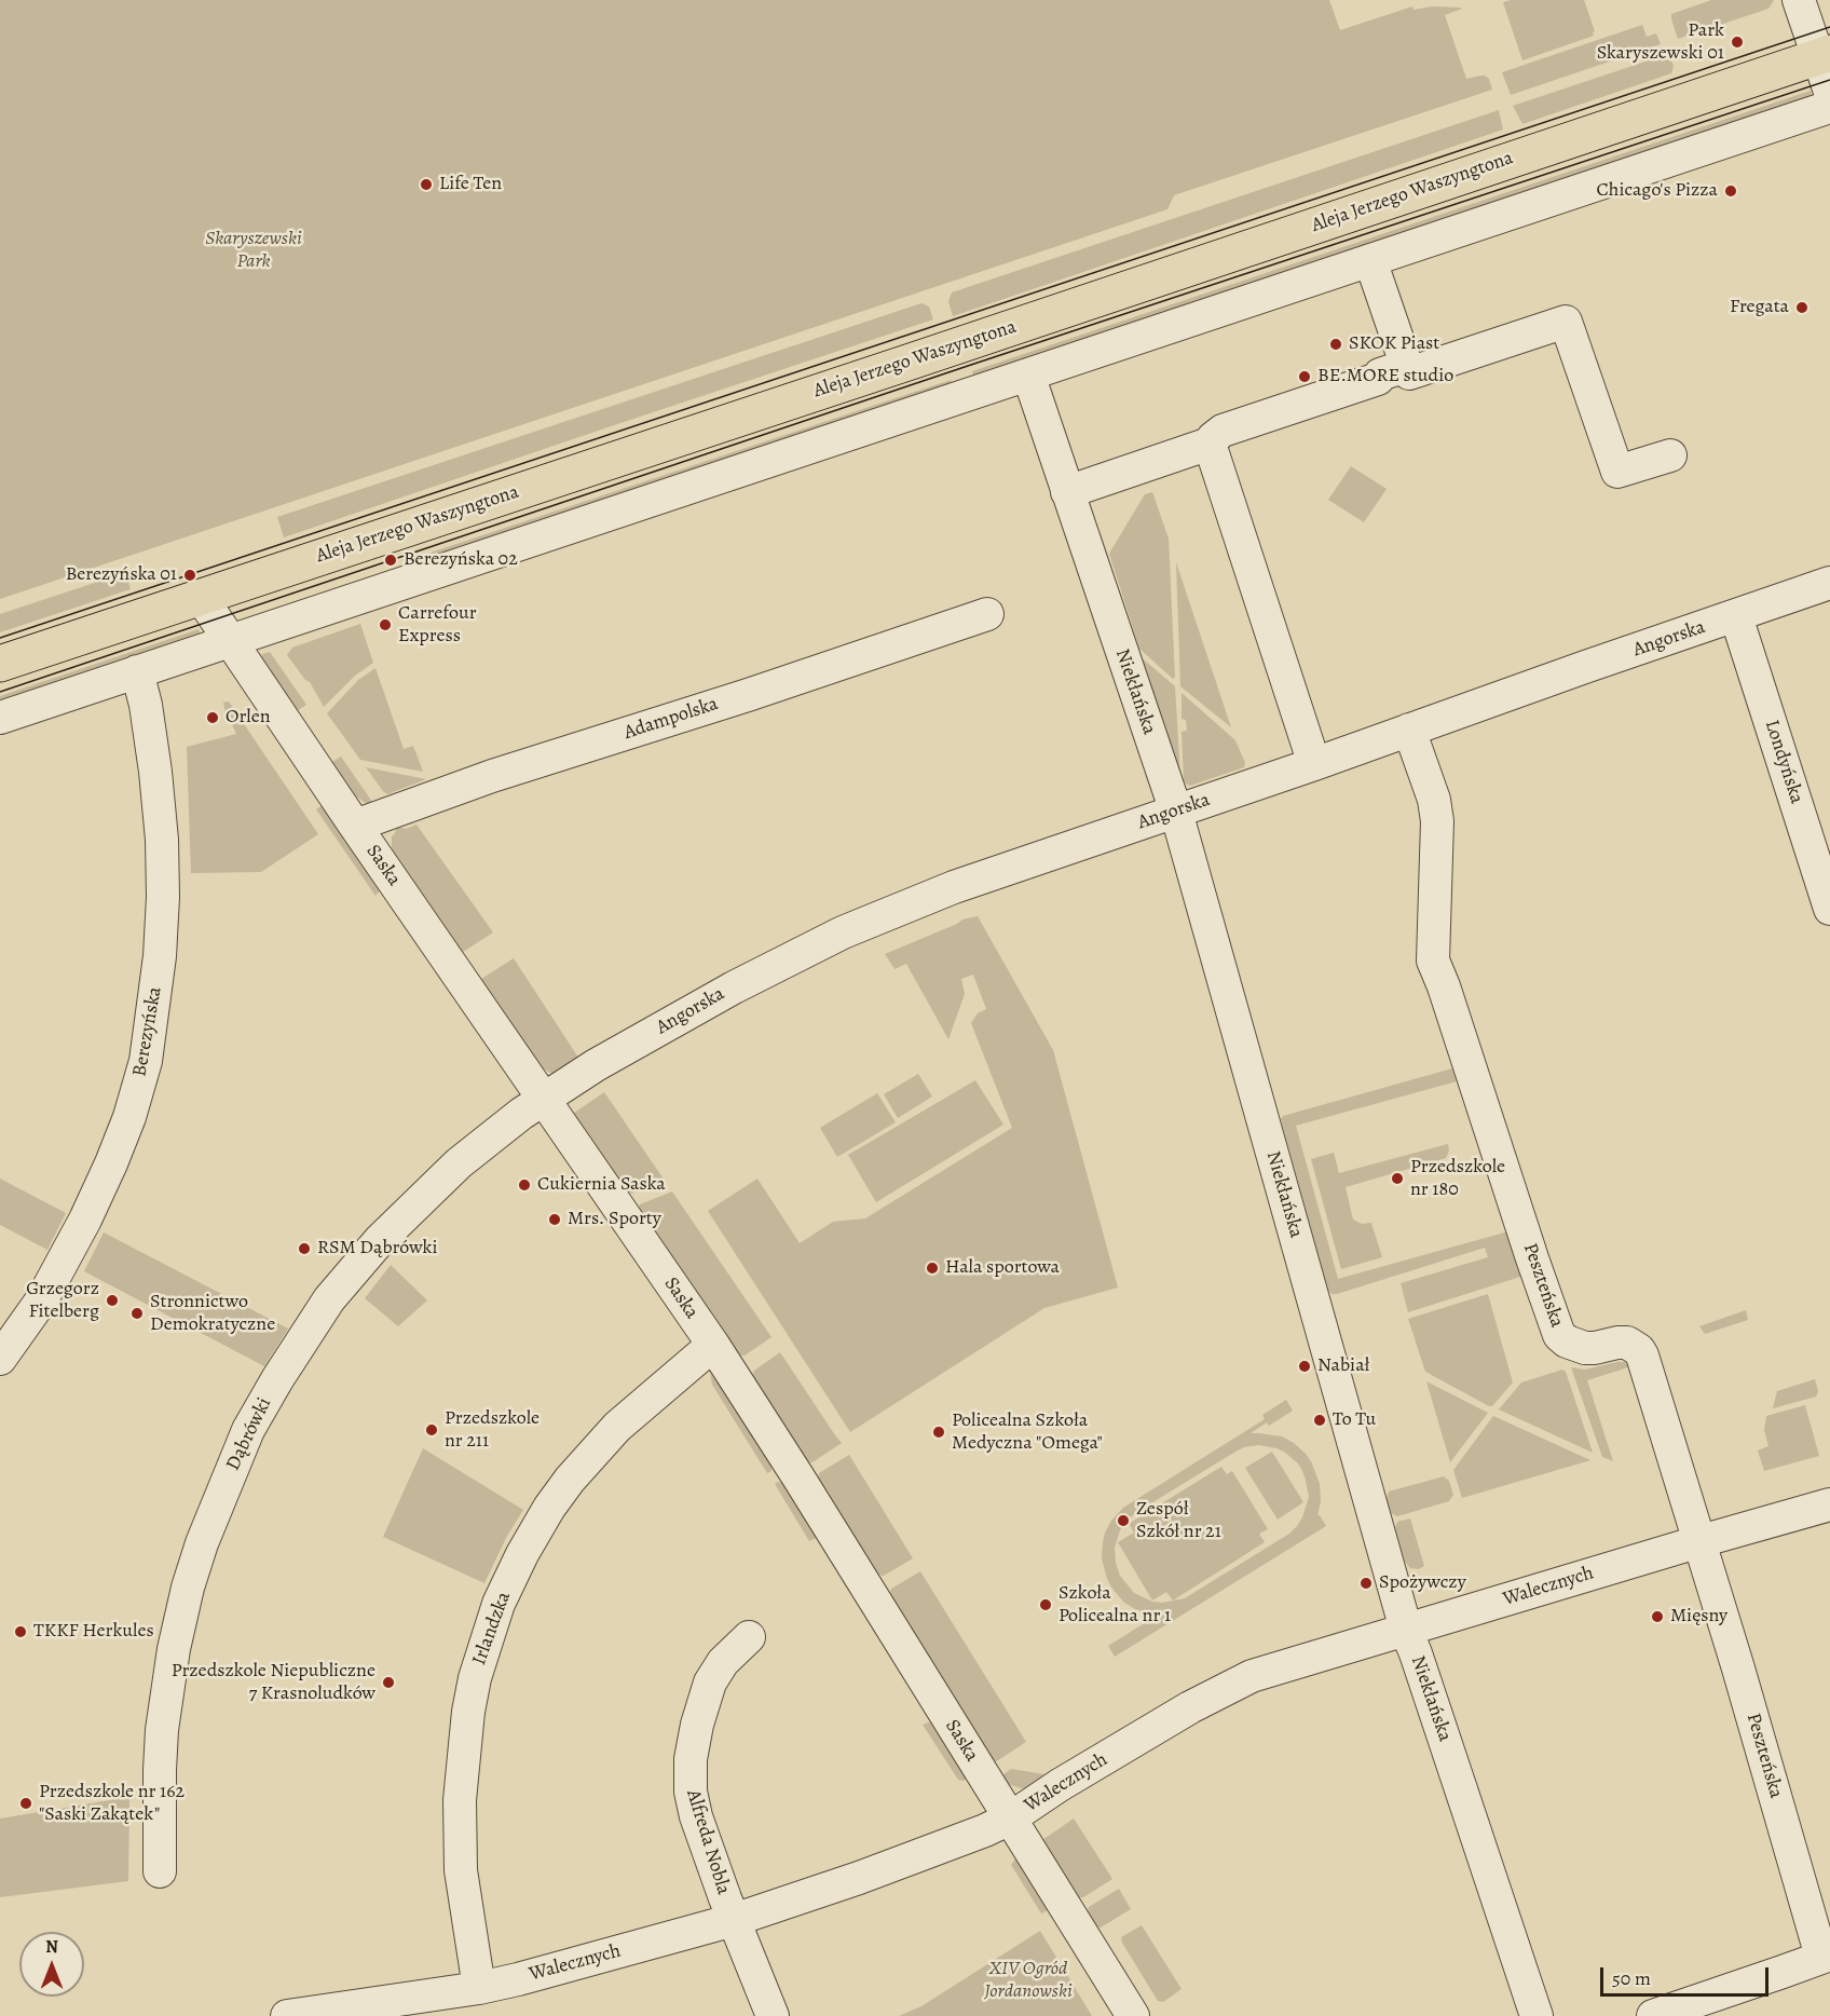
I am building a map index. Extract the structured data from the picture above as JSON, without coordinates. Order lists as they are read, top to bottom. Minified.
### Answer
{"streets":{"main road":["Aleja Jerzego Waszyngtona"],"street":["Angorska","Niekłańska","Adampolska","Londyńska","Saska","Berezyńska","Peszteńska","Dąbrówki","Walecznych","Irlandzka","Alfreda Nobla"]},"crossings":[["Aleja Jerzego Waszyngtona","Saska"],["Angorska","Niekłańska"],["Angorska","Londyńska"],["Angorska","Saska"],["Angorska","Peszteńska"],["Angorska","Dąbrówki"],["Niekłańska","Walecznych"],["Adampolska","Saska"],["Saska","Dąbrówki"],["Saska","Walecznych"],["Saska","Irlandzka"],["Peszteńska","Walecznych"],["Walecznych","Irlandzka"],["Walecznych","Alfreda Nobla"]],"parks":["Skaryszewski Park","XIV Ogród Jordanowski"],"places":["Park Skaryszewski 01","Life Ten","Chicago's Pizza","Fregata","SKOK Piast","BE.MORE studio","Berezyńska 02","Berezyńska 01","Carrefour Express","Orlen","Przedszkole nr 180","Cukiernia Saska","Mrs. Sporty","RSM Dąbrówki","Hala sportowa","Grzegorz Fitelberg","Stronnictwo Demokratyczne","Nabiał","To Tu","Przedszkole nr 211","Policealna Szkoła Medyczna \"Omega\"","Zespół Szkół nr 21","Spożywczy","Szkoła Policealna nr 1","Mięsny","TKKF Herkules","Przedszkole Niepubliczne 7 Krasnoludków","Przedszkole nr 162 \"Saski Zakątek\""],"scale_bar":"50 m","north":"top"}
